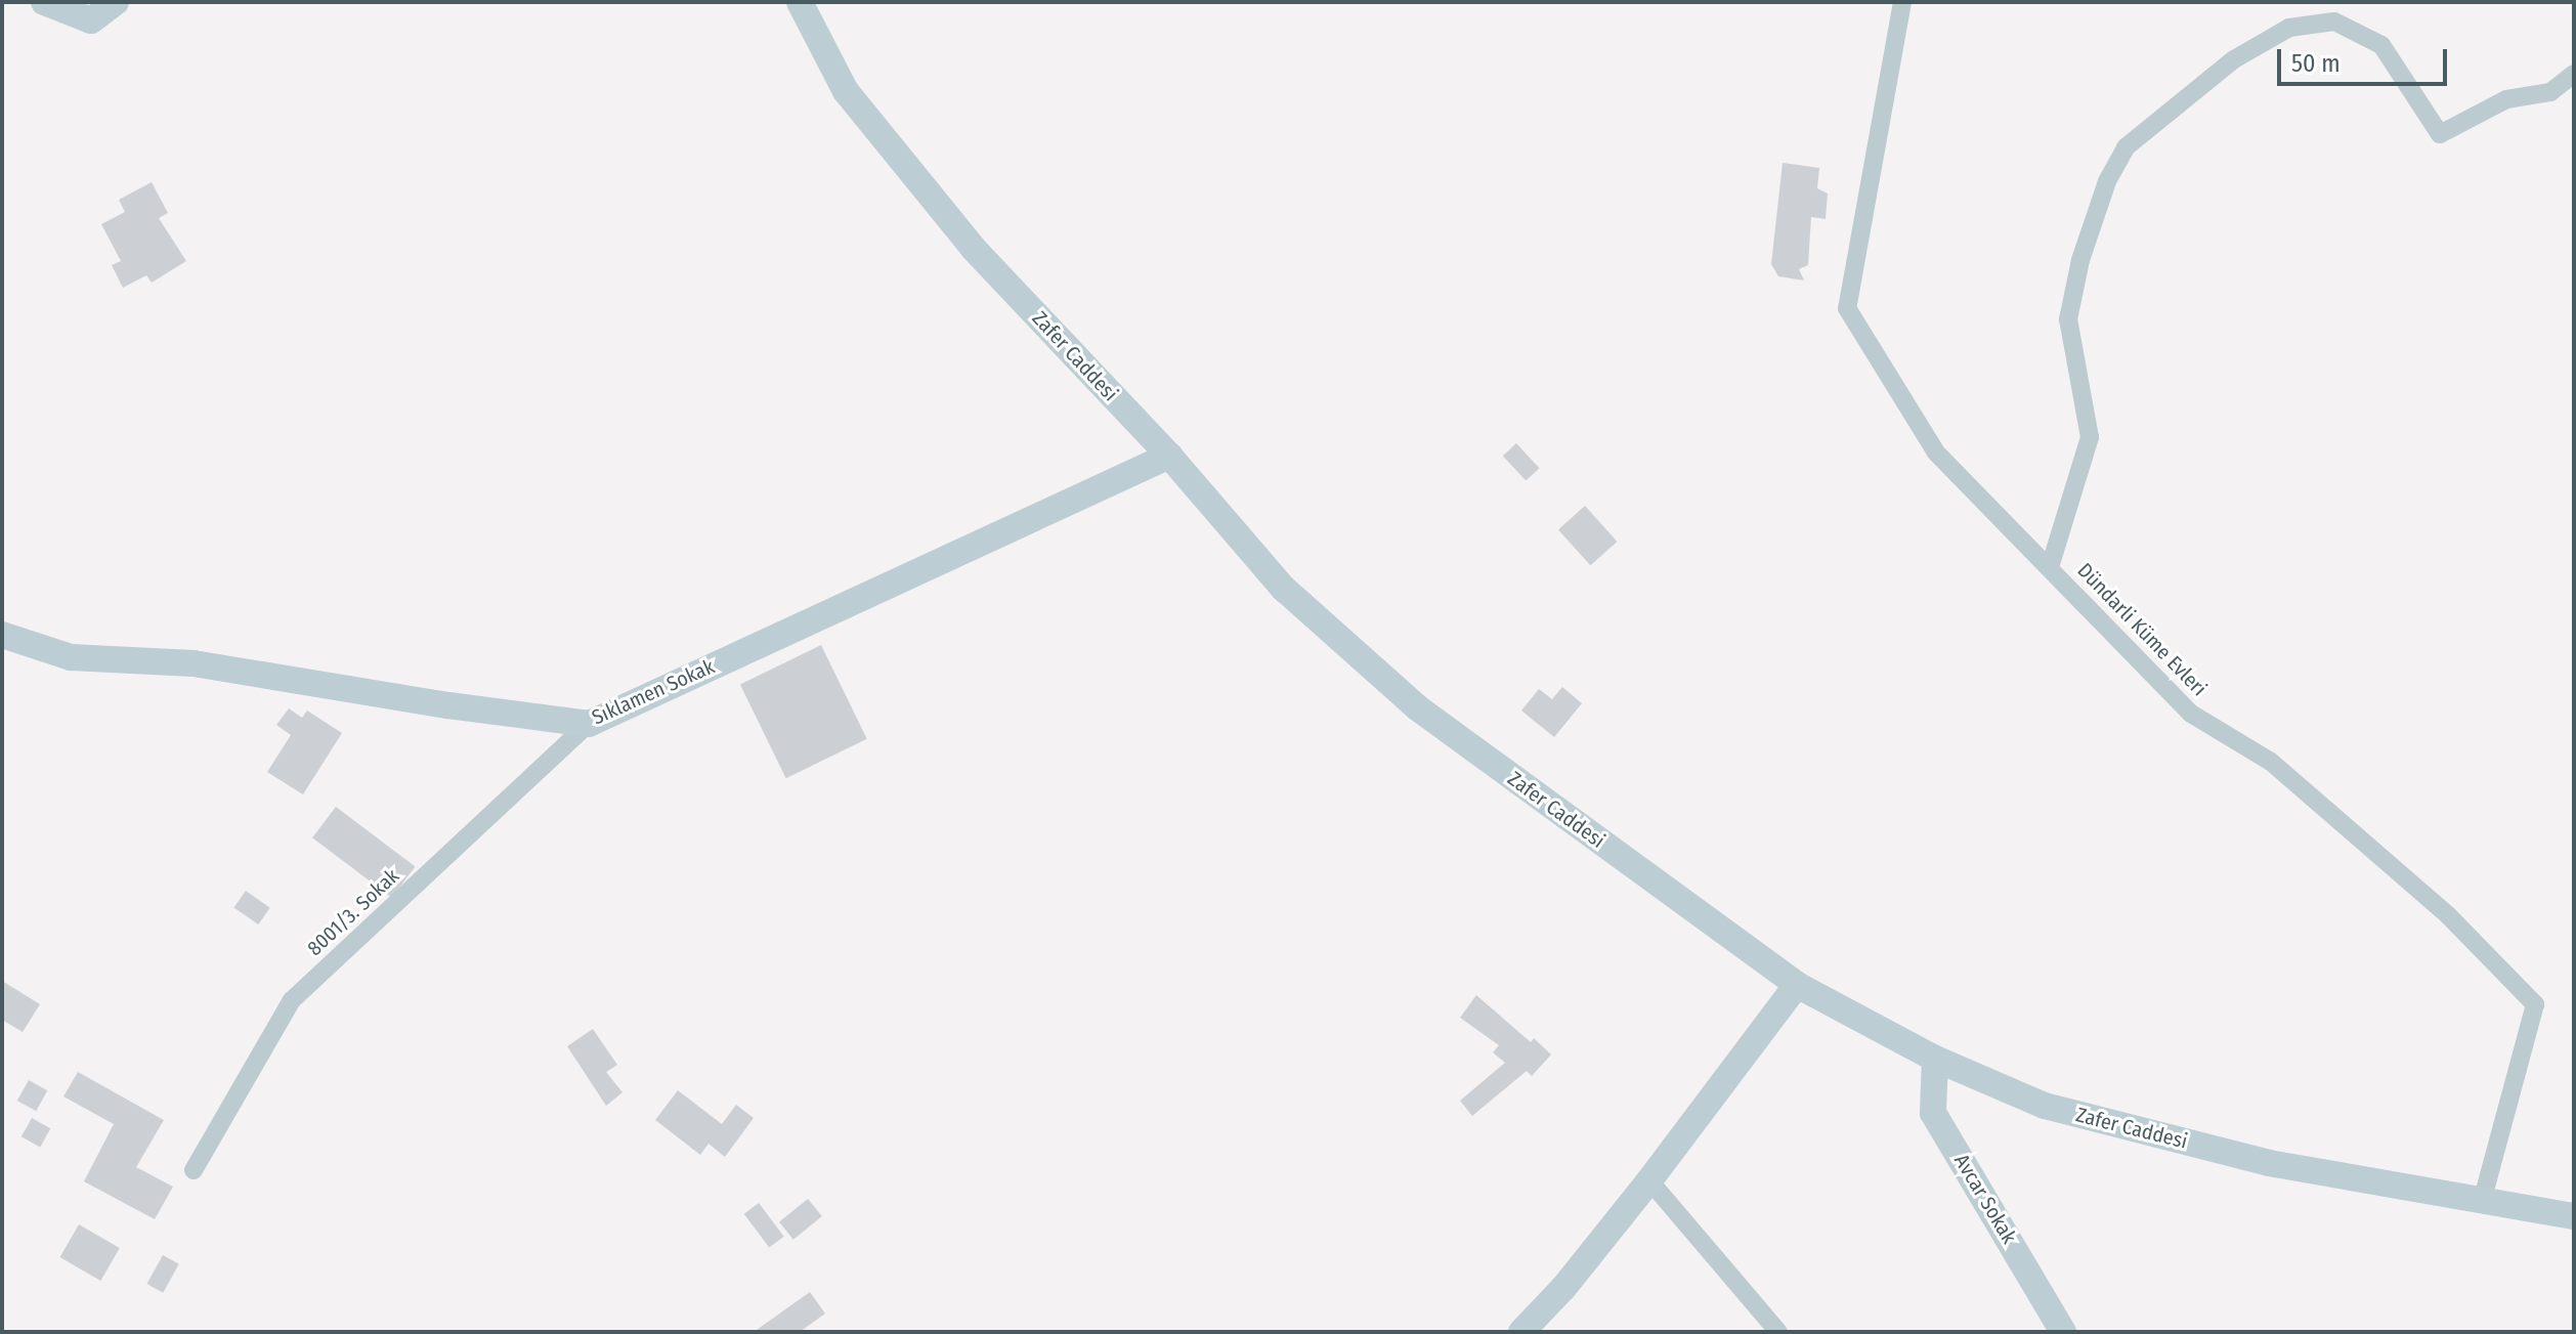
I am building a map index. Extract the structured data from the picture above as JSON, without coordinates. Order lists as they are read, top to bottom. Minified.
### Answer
{"streets":{"street":["Zafer Caddesi","Dündarli Küme Evleri","Sıklamen Sokak","8001/3. Sokak","Avcar Sokak"]},"crossings":[["Zafer Caddesi","Dündarli Küme Evleri"],["Zafer Caddesi","Sıklamen Sokak"],["Zafer Caddesi","Avcar Sokak"],["Sıklamen Sokak","8001/3. Sokak"]],"scale_bar":"50 m"}
